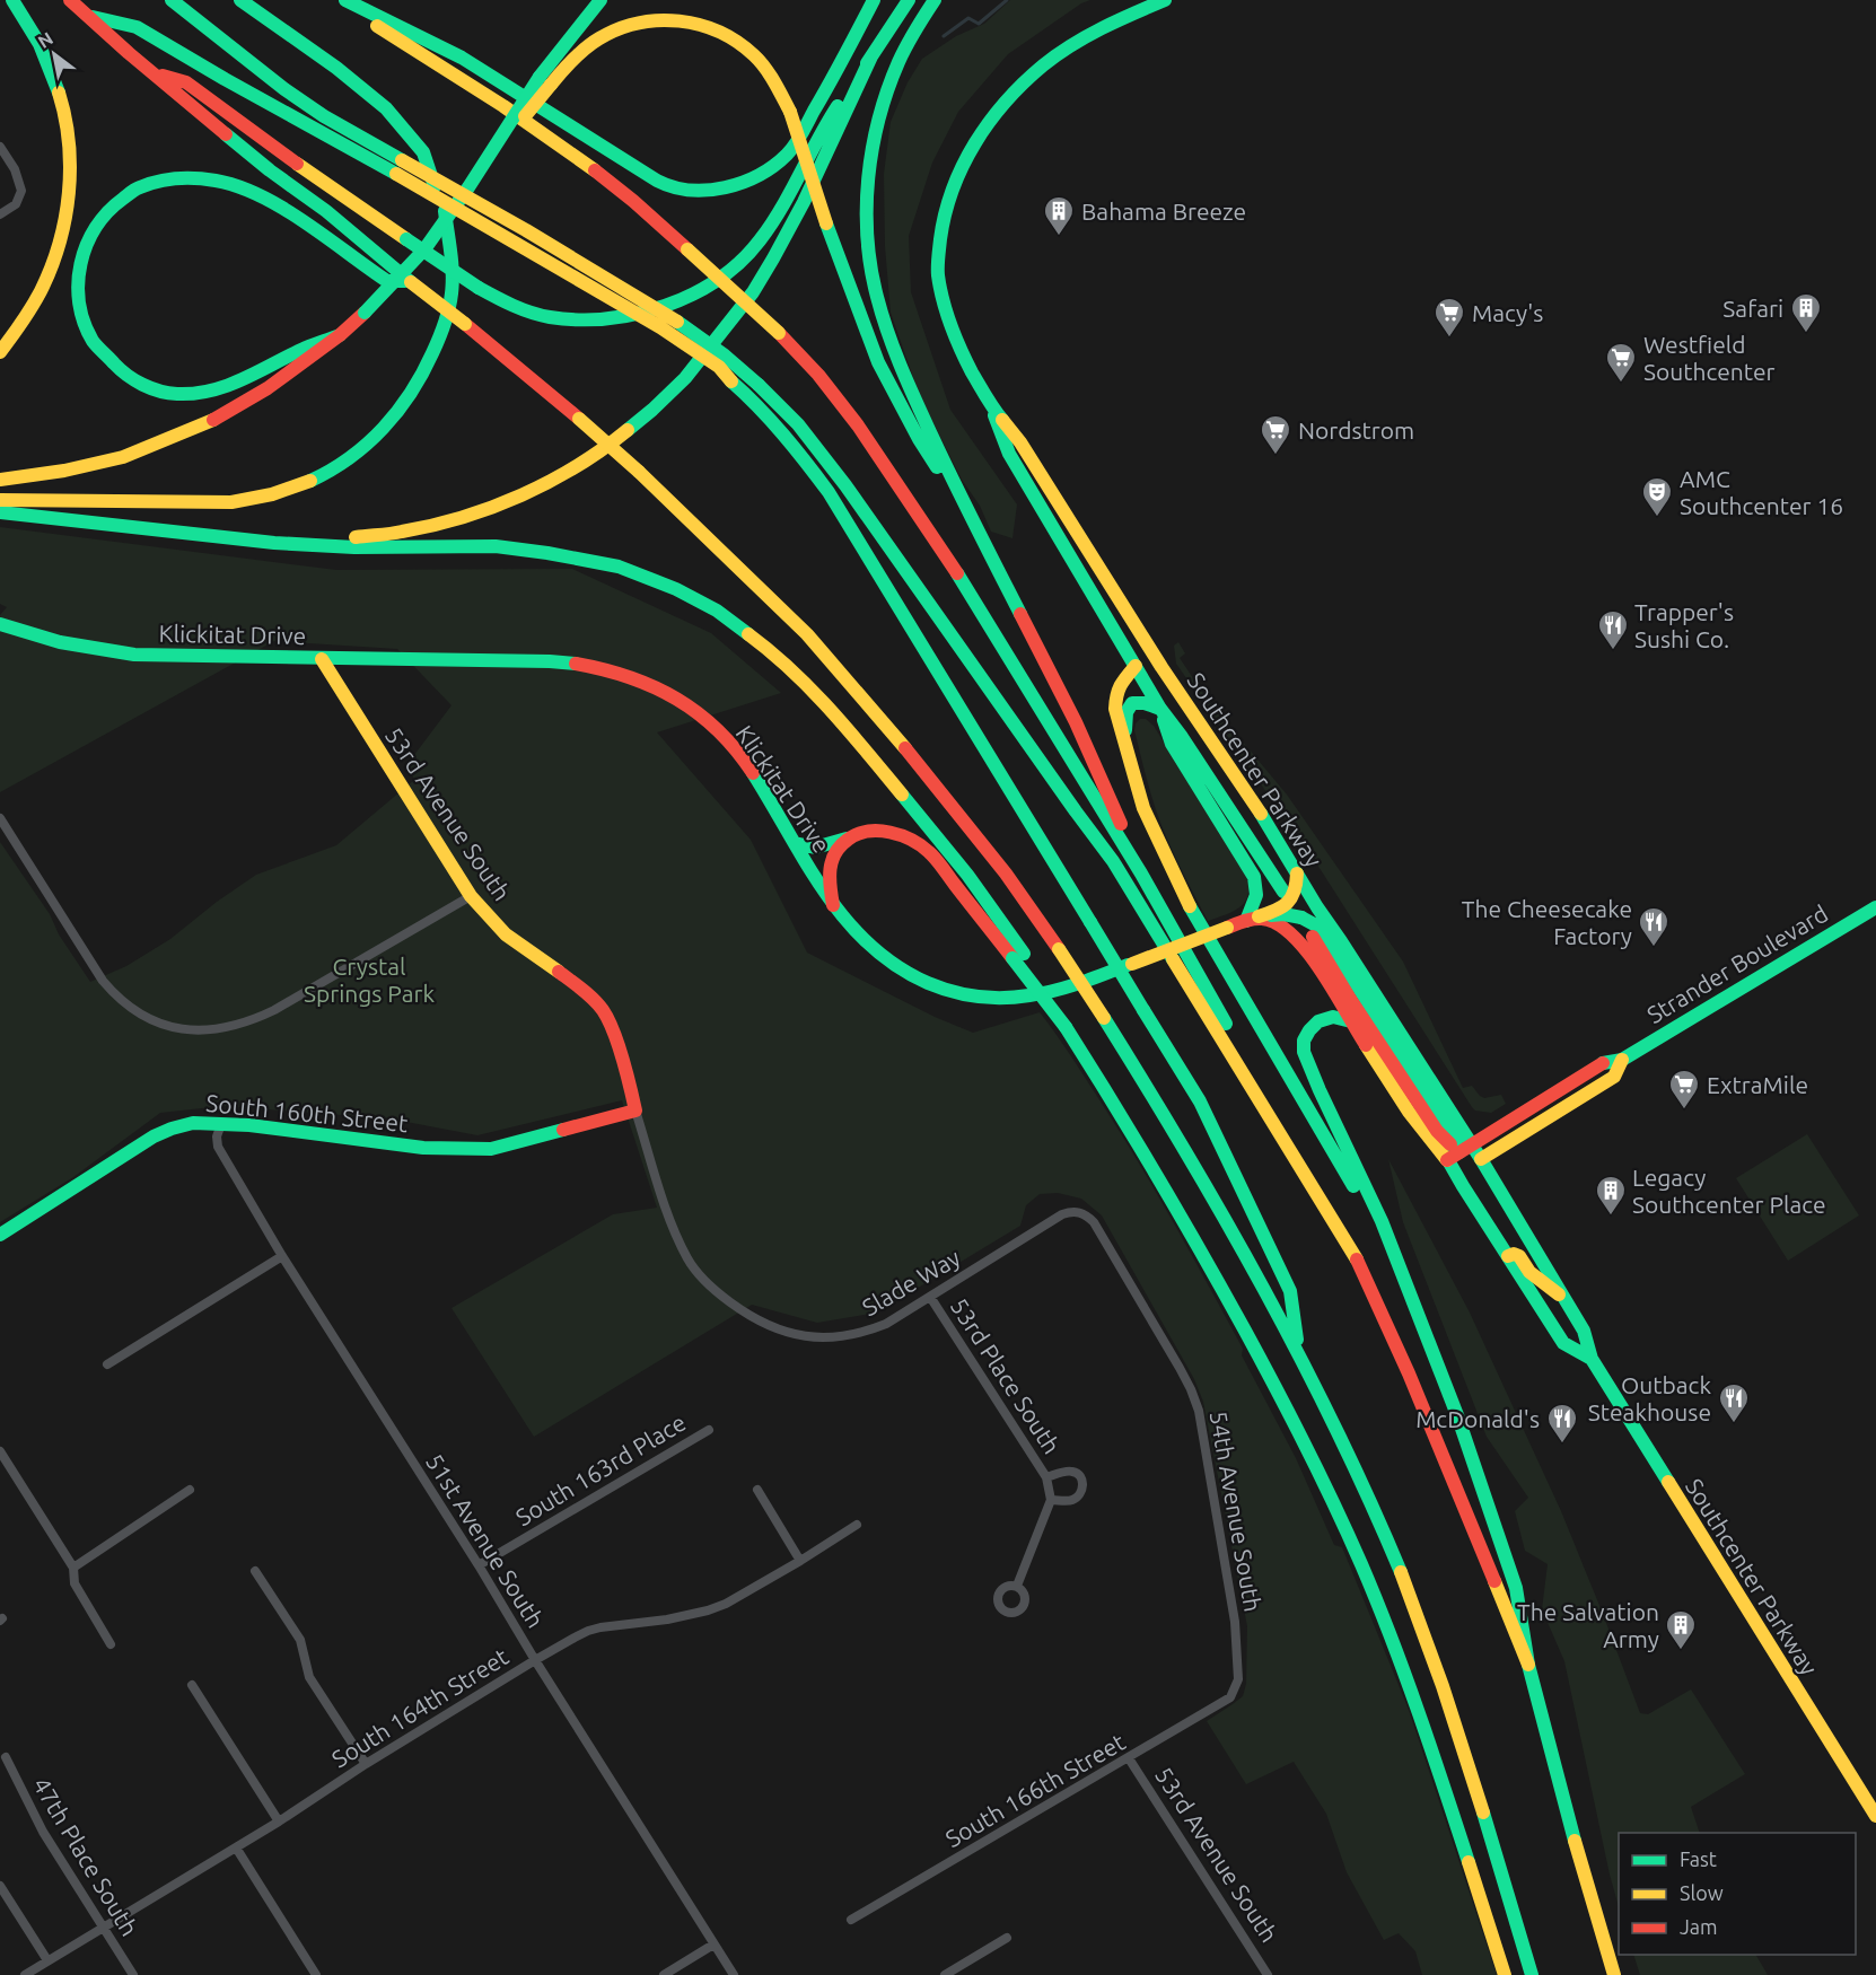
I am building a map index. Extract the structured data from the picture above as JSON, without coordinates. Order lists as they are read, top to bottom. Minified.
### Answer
{"streets":{"main road":["Klickitat Drive","Southcenter Parkway","53rd Avenue South","Strander Boulevard","South 160th Street"],"street":["Slade Way","53rd Place South","South 163rd Place","54th Avenue South","51st Avenue South","South 164th Street","South 166th Street","47th Place South"]},"crossings":[["Klickitat Drive","Southcenter Parkway"],["Klickitat Drive","53rd Avenue South"],["Southcenter Parkway","Strander Boulevard"],["53rd Avenue South","South 160th Street"],["53rd Avenue South","Slade Way"],["53rd Avenue South","South 166th Street"],["South 160th Street","Slade Way"],["South 160th Street","51st Avenue South"],["Slade Way","53rd Place South"],["Slade Way","54th Avenue South"],["South 163rd Place","51st Avenue South"],["54th Avenue South","South 166th Street"],["51st Avenue South","South 164th Street"],["South 164th Street","47th Place South"]],"parks":["Crystal Springs Park"],"places":{"building":["Bahama Breeze","Safari","Legacy Southcenter Place","The Salvation Army"],"supermarket":["Macy's","Westfield Southcenter","Nordstrom","ExtraMile"],"theatre":["AMC Southcenter 16"],"restaurant":["Trapper's Sushi Co.","The Cheesecake Factory","Outback Steakhouse","McDonald's"]},"legend":["Fast","Slow","Jam"],"north":"top left"}
